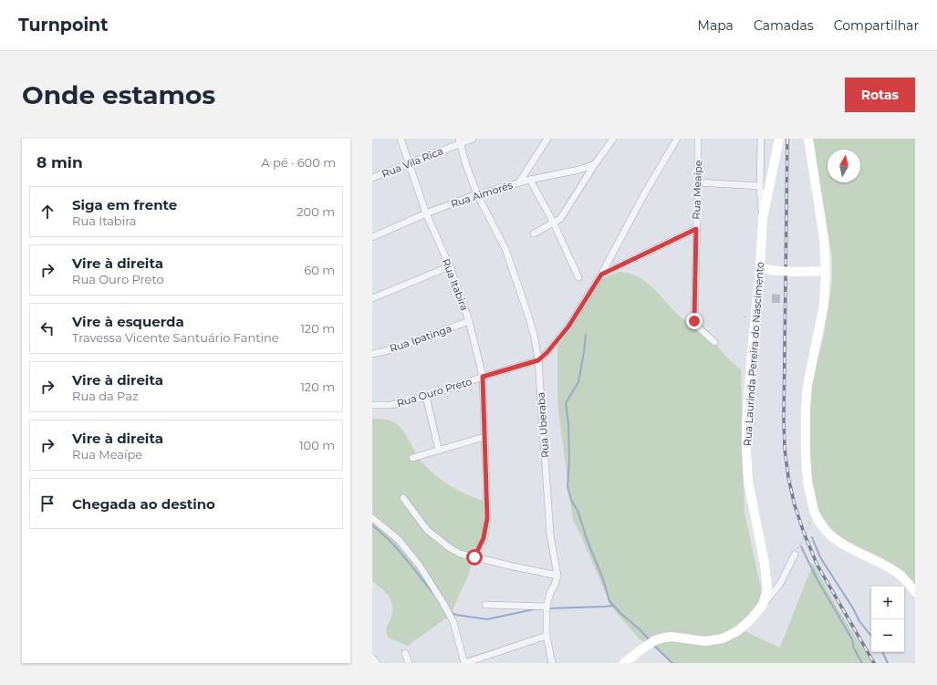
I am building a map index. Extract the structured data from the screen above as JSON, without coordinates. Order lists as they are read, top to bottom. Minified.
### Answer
{"streets":{"street":["Rua Vila Rica","Rua Meaípe","Rua Aimorés","Rua Itabira","Rua Ipatinga","Rua Laurinda Pereira do Nascimento","Rua Ouro Preto","Rua Uberaba"]},"crossings":[["Rua Vila Rica","Rua Itabira"],["Rua Vila Rica","Rua Uberaba"],["Rua Aimorés","Rua Itabira"],["Rua Aimorés","Rua Uberaba"],["Rua Itabira","Rua Ipatinga"],["Rua Itabira","Rua Ouro Preto"],["Rua Ouro Preto","Rua Uberaba"]],"north":"top","page":{"header":"Turnpoint","nav":["Mapa","Camadas","Compartilhar"],"buttons":"Rotas","title":"Onde estamos","heading":["8 min","A pé · 600 m"],"list":[["Siga em frente","Rua Itabira","200 m"],["Vire à direita","Rua Ouro Preto","60 m"],["Vire à esquerda","Travessa Vicente Santuário Fantine","120 m"],["Vire à direita","Rua da Paz","120 m"],["Vire à direita","Rua Meaípe","100 m"],"Chegada ao destino"],"map_buttons":["+","−"]}}
